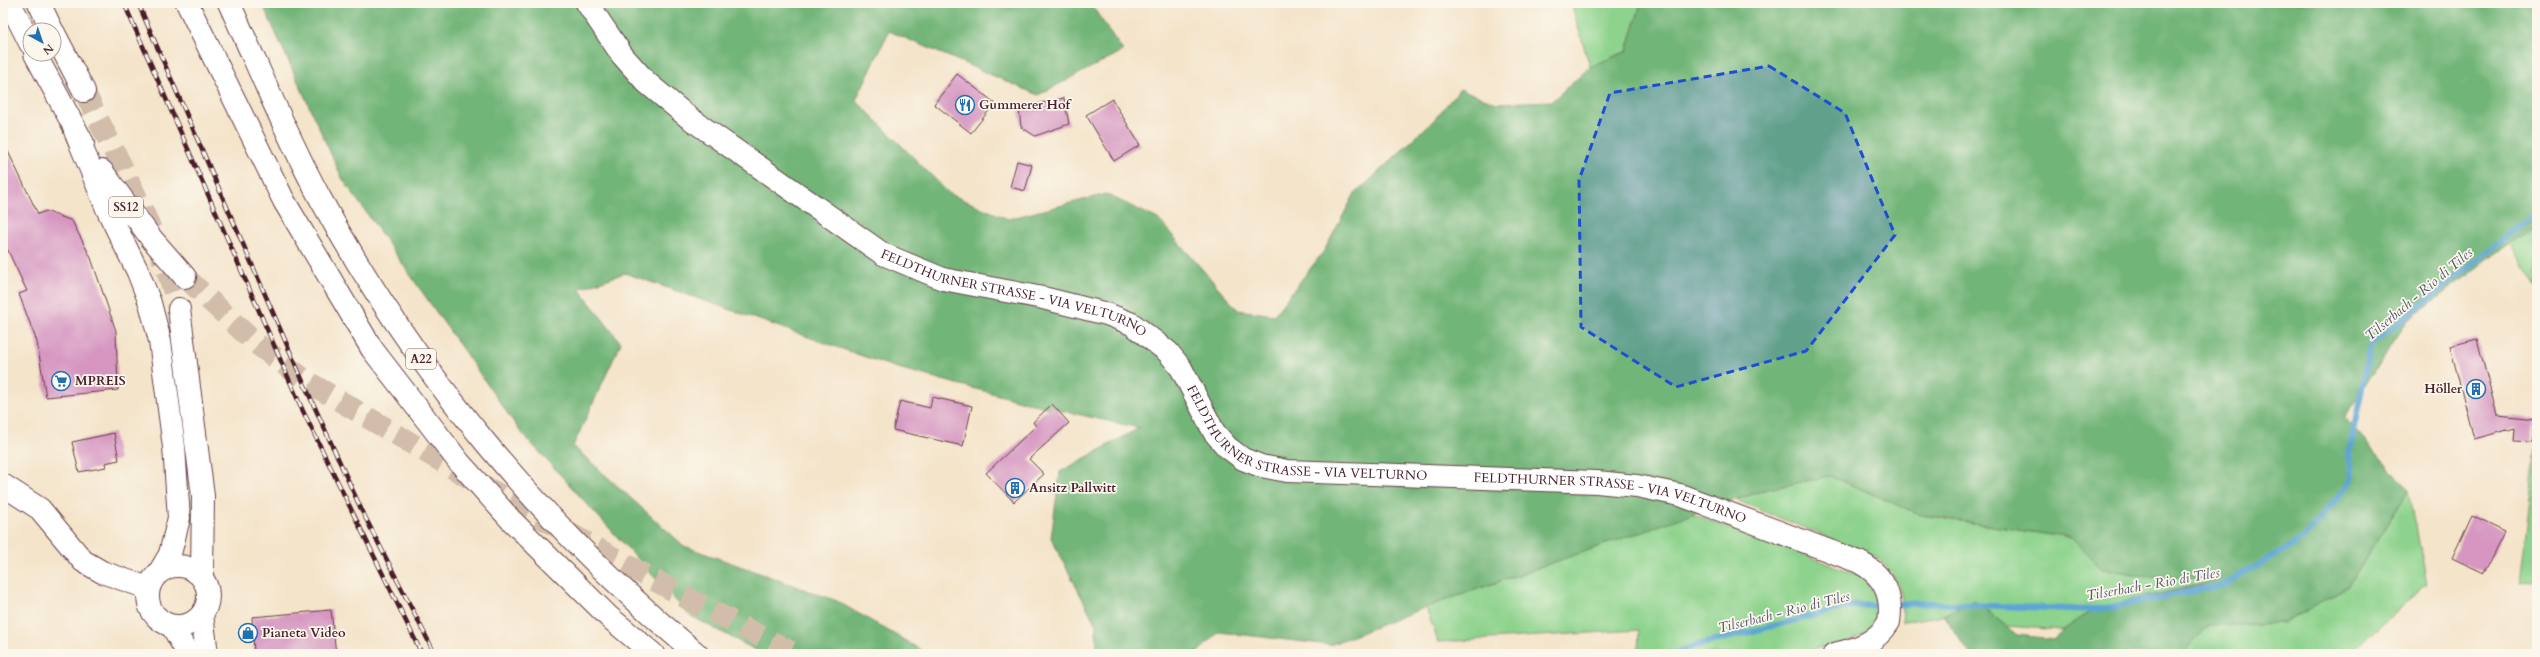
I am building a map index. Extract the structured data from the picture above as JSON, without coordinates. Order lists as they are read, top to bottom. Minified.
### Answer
{"streets":{"main road":["SS12","FELDTHURNER STRASSE - VIA VELTURNO","A22"]},"water":["Tilserbach - Rio di Tiles"],"places":{"restaurant":["Gummerer Hof"],"supermarket":["MPREIS"],"building":["Höller","Ansitz Pallwitt"],"shop":["Pianeta Video"]},"north":"bottom right"}
